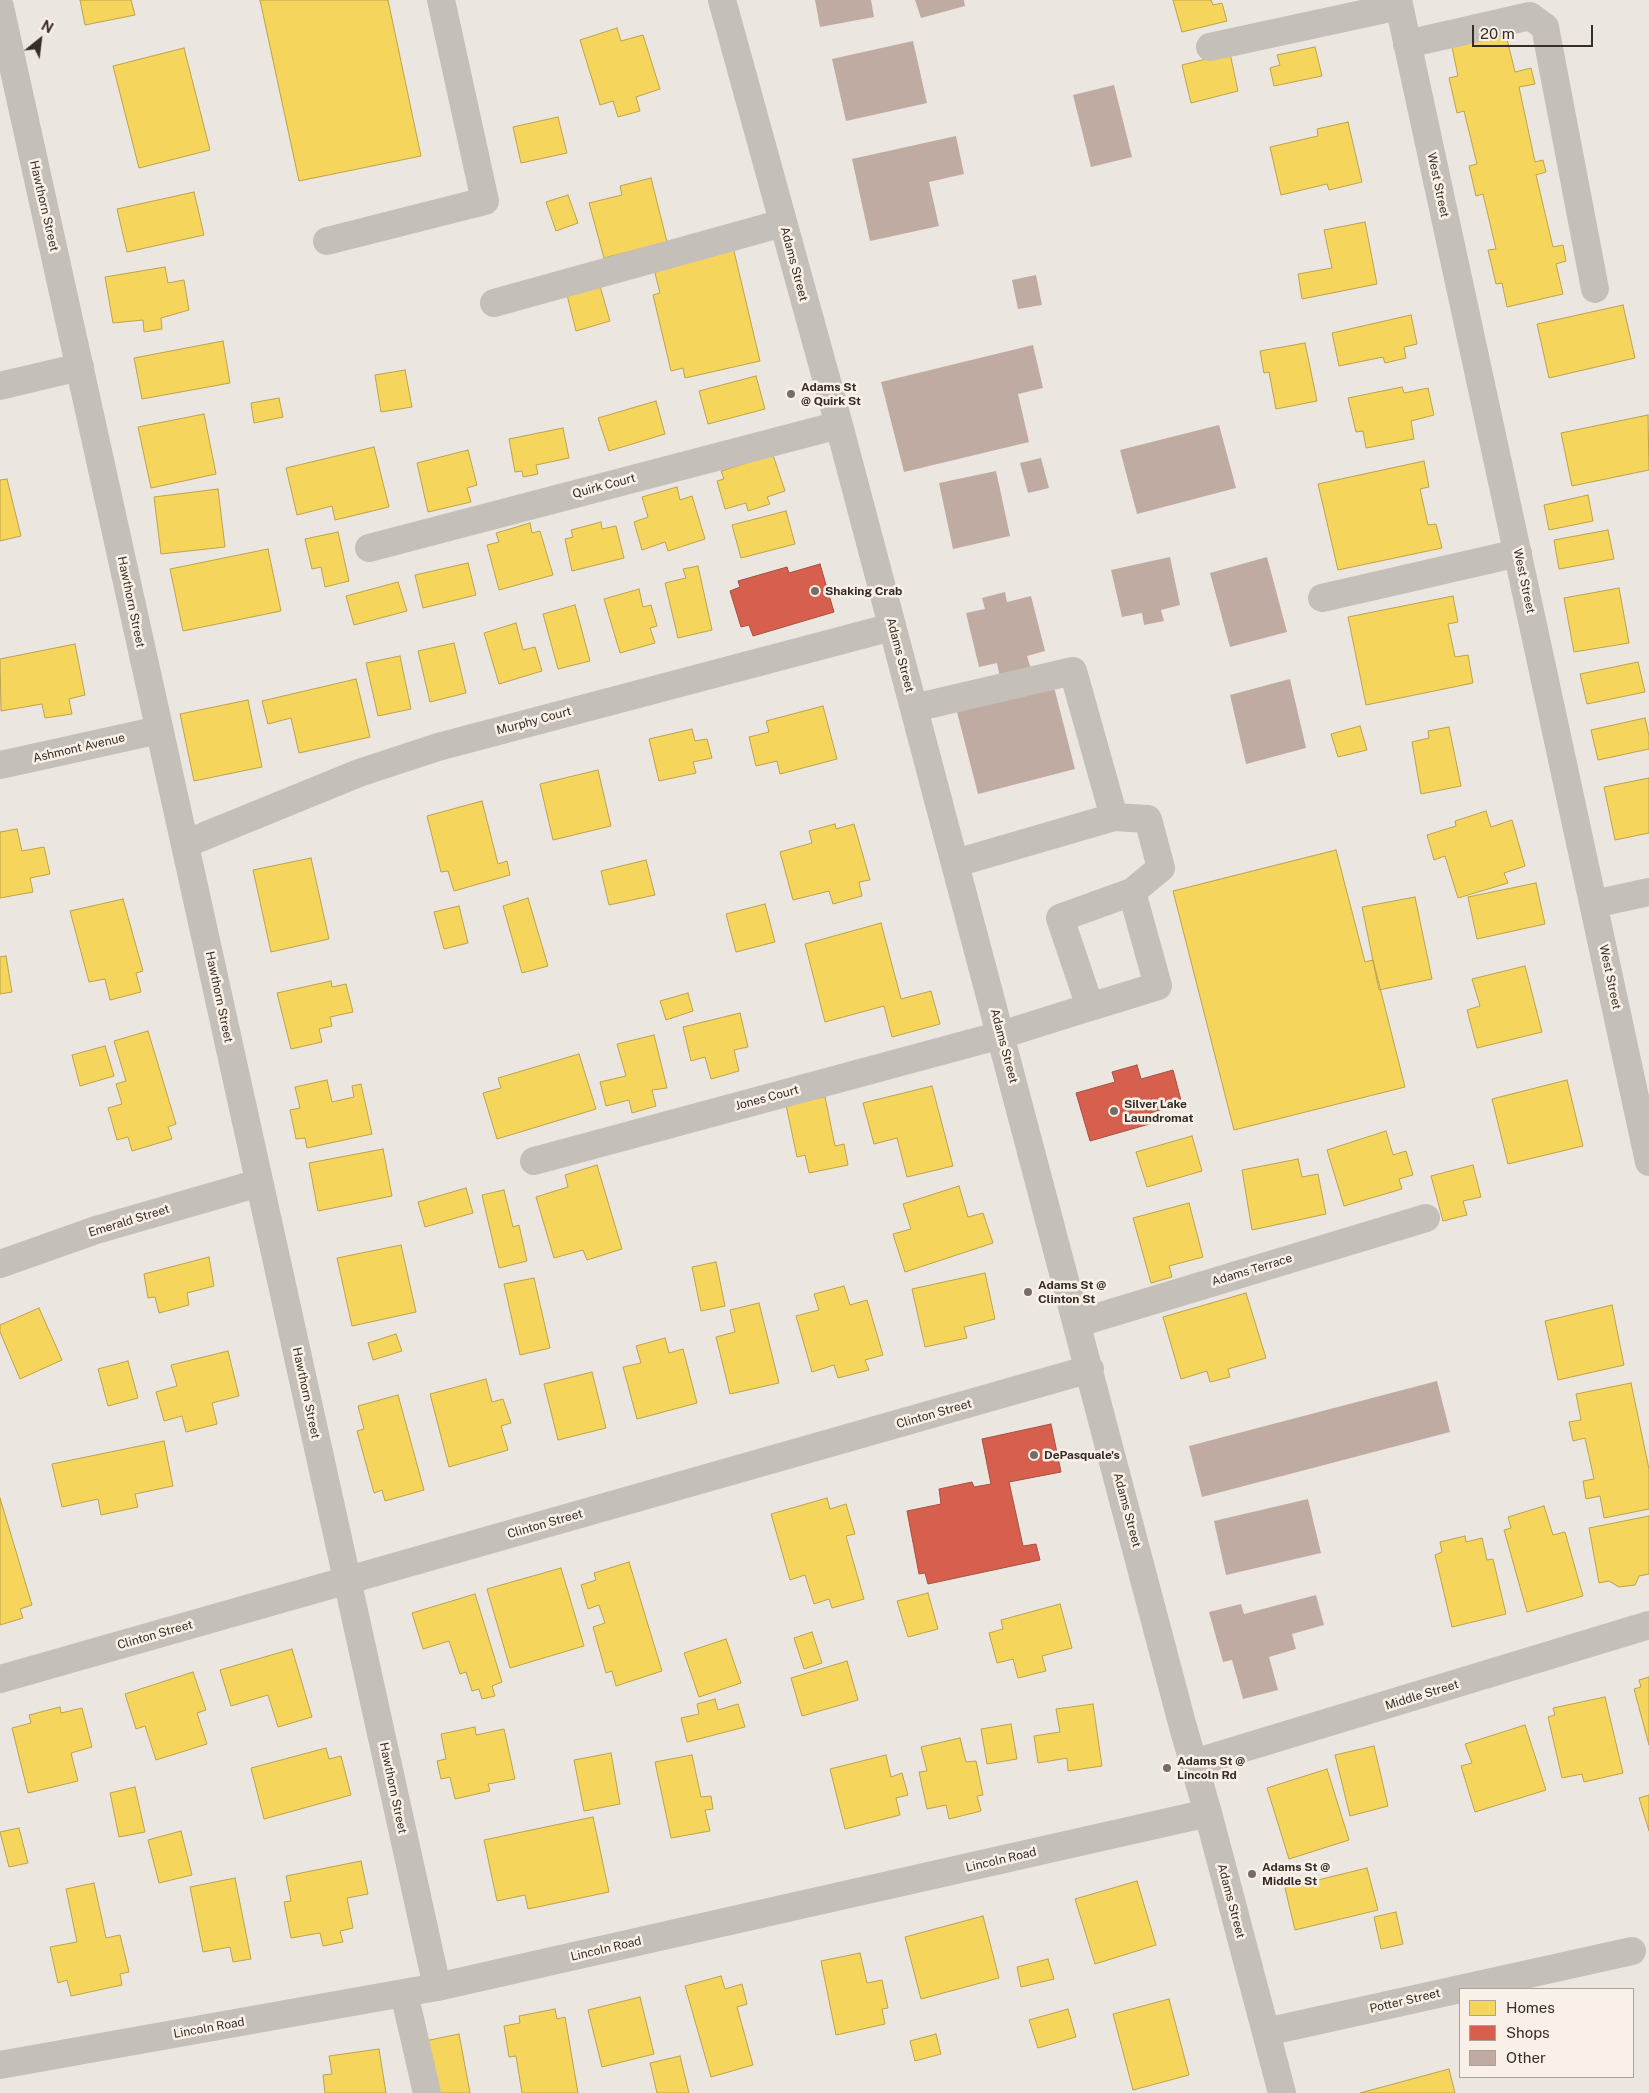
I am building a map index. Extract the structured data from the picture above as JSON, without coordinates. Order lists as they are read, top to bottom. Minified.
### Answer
{"streets":{"street":["West Street","Hawthorn Street","Adams Street","Quirk Court","Murphy Court","Ashmont Avenue","Jones Court","Emerald Street","Adams Terrace","Clinton Street","Middle Street","Lincoln Road","Potter Street"]},"crossings":[["Hawthorn Street","Murphy Court"],["Hawthorn Street","Ashmont Avenue"],["Hawthorn Street","Emerald Street"],["Hawthorn Street","Clinton Street"],["Hawthorn Street","Lincoln Road"],["Adams Street","Quirk Court"],["Adams Street","Murphy Court"],["Adams Street","Jones Court"],["Adams Street","Adams Terrace"],["Adams Street","Clinton Street"],["Adams Street","Middle Street"],["Adams Street","Lincoln Road"],["Adams Street","Potter Street"]],"places":["Adams St @ Quirk St","Shaking Crab","Silver Lake Laundromat","Adams St @ Clinton St","DePasquale's","Adams St @ Lincoln Rd","Adams St @ Middle St"],"legend":["Homes","Shops","Other"],"scale_bar":"20 m","north":"top right"}
